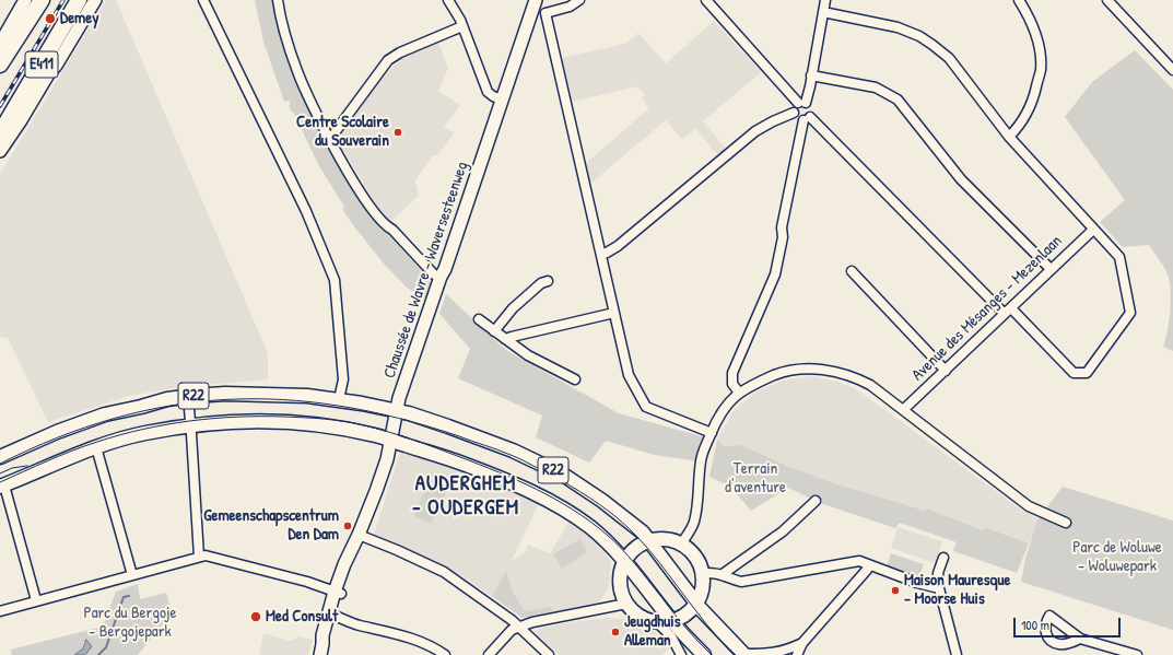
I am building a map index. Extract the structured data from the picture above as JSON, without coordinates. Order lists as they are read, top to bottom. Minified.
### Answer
{"streets":{"highway":["E411"],"main road":["Chaussée de Wavre - Waversesteenweg","R22"],"street":["Avenue des Mésanges - Mezenlaan"]},"crossings":[["Chaussée de Wavre - Waversesteenweg","R22"]],"districts":["AUDERGHEM - OUDERGEM"],"parks":["Terrain d'aventure","Parc de Woluwe - Woluwepark","Parc du Bergoje - Bergojepark"],"places":["Demey","Centre Scolaire du Souverain","Gemeenschapscentrum Den Dam","Maison Mauresque - Moorse Huis","Med Consult","Jeugdhuis Alleman"],"scale_bar":"100 m"}
